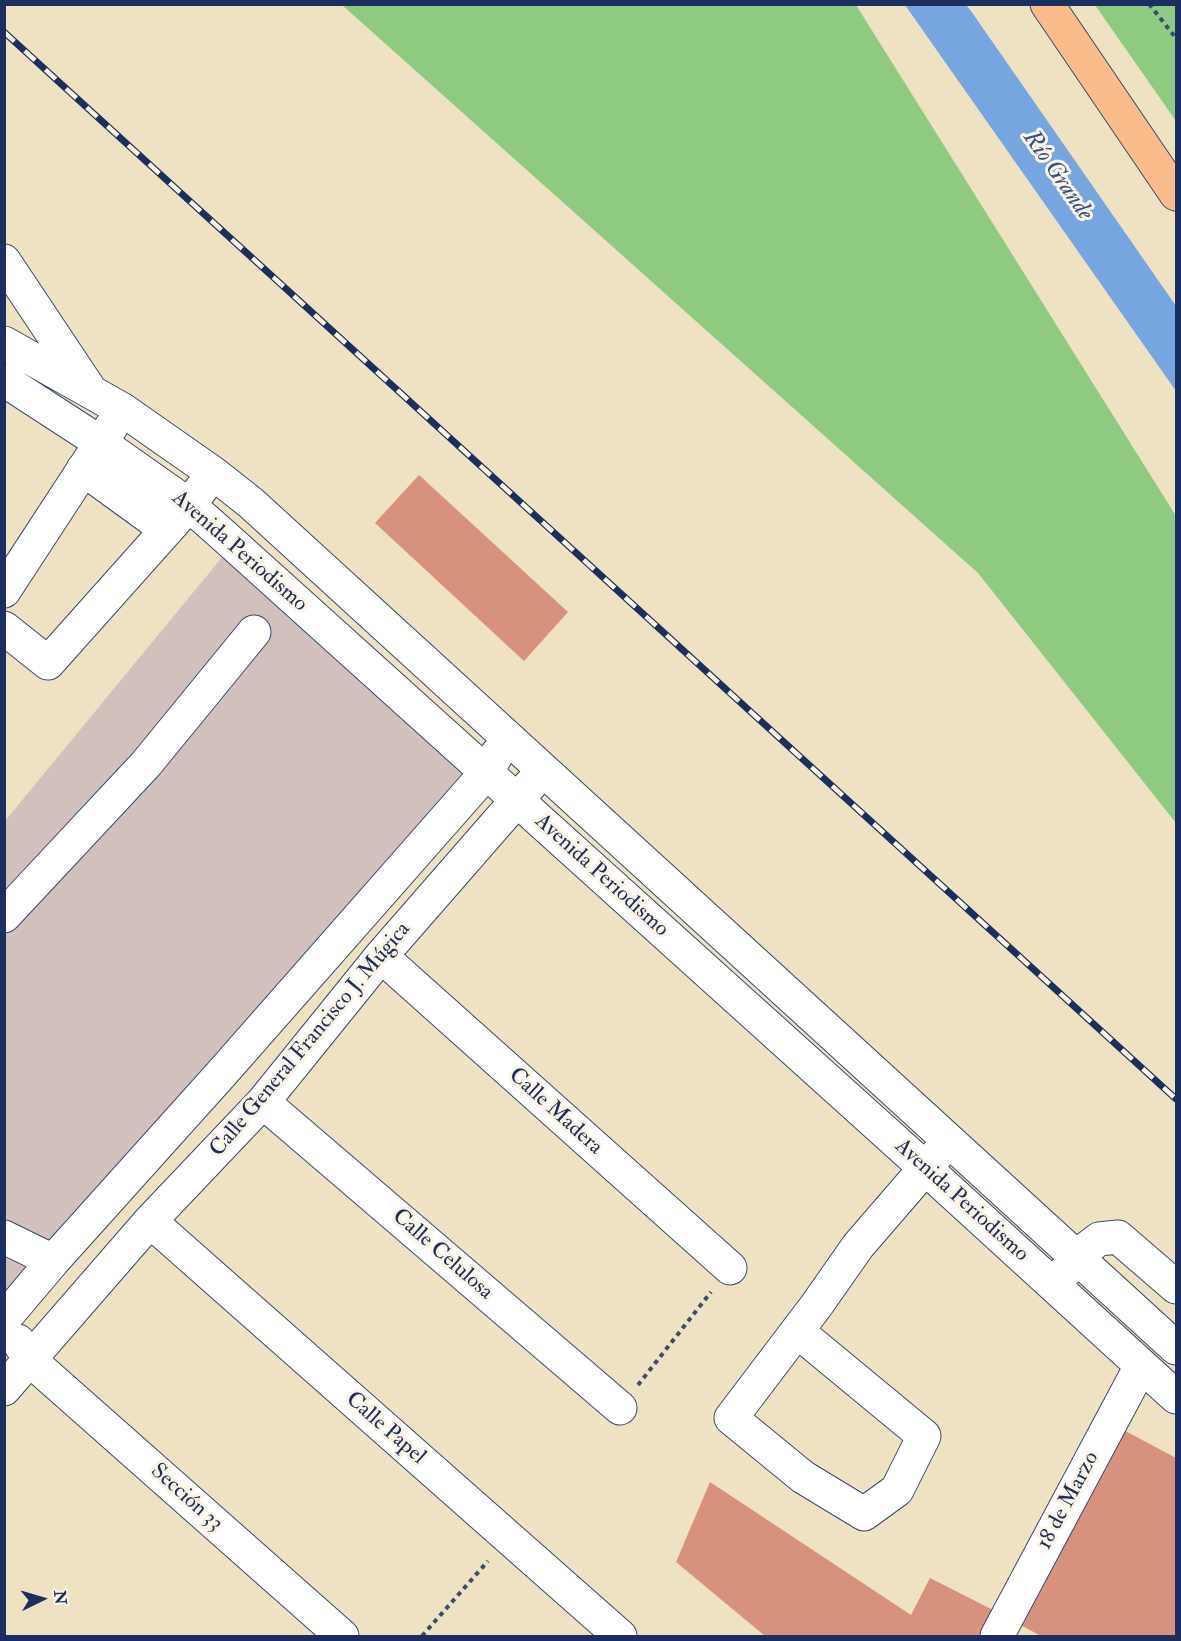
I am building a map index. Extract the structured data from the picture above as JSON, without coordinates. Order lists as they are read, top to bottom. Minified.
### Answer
{"streets":{"street":["Avenida Periodismo","Calle General Francisco J. Múgica","Calle Madera","Calle Celulosa","Calle Papel","Sección 33","18 de Marzo"]},"crossings":[["Avenida Periodismo","Calle General Francisco J. Múgica"],["Avenida Periodismo","18 de Marzo"],["Calle General Francisco J. Múgica","Calle Madera"],["Calle General Francisco J. Múgica","Calle Celulosa"],["Calle General Francisco J. Múgica","Calle Papel"],["Calle General Francisco J. Múgica","Sección 33"]],"water":["Río Grande"],"north":"right"}
